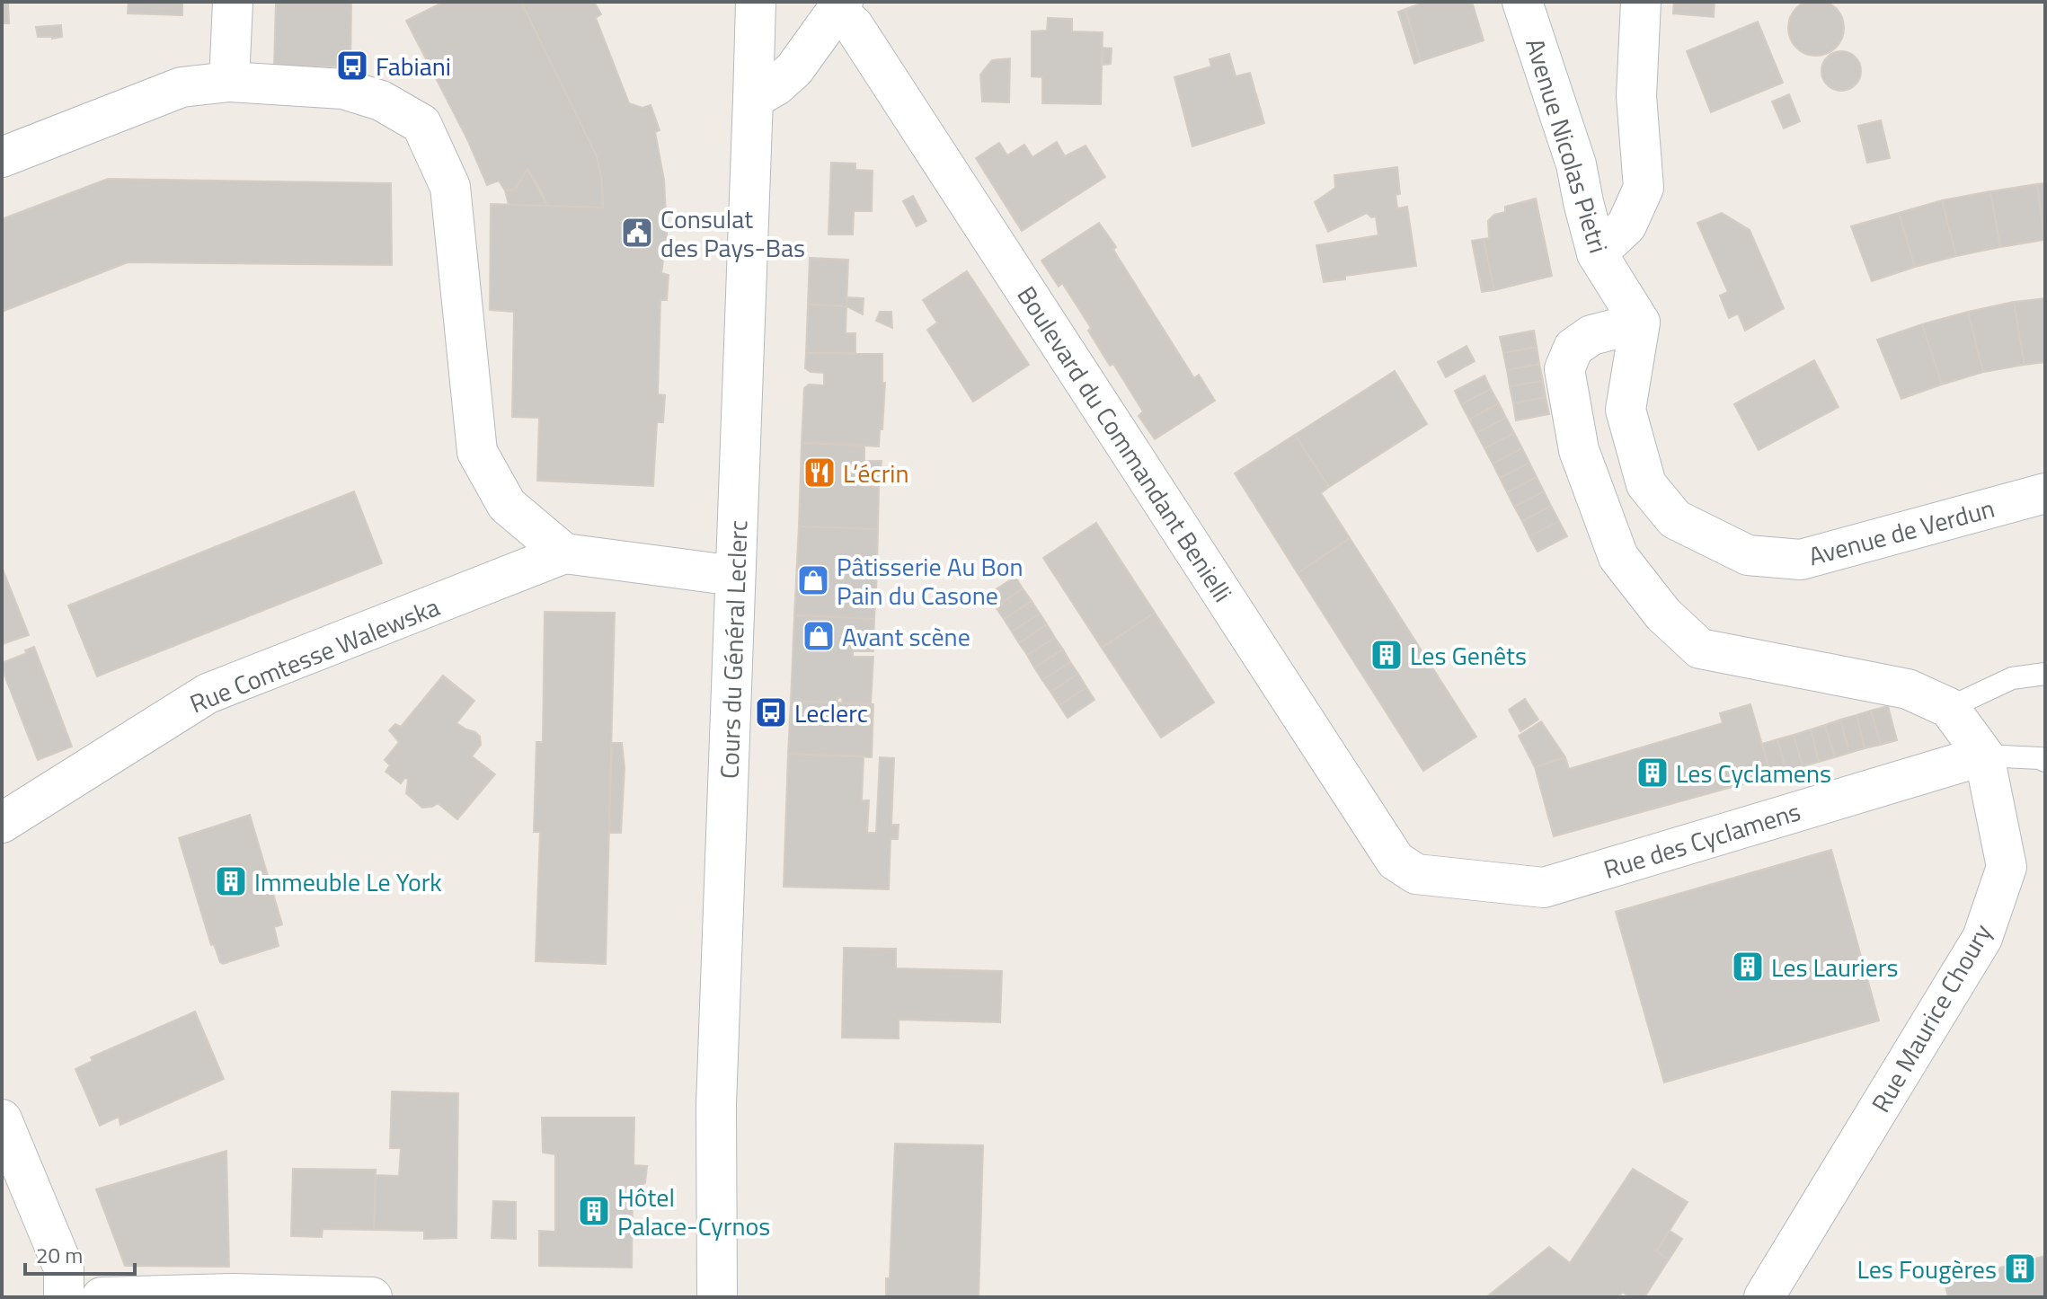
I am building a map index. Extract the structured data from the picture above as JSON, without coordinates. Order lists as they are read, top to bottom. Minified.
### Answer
{"streets":{"street":["Avenue Nicolas Pietri","Boulevard du Commandant Benielli","Avenue de Verdun","Cours du Général Leclerc","Rue Comtesse Walewska","Rue des Cyclamens","Rue Maurice Choury"]},"crossings":[["Avenue Nicolas Pietri","Avenue de Verdun"],["Avenue Nicolas Pietri","Rue Maurice Choury"],["Boulevard du Commandant Benielli","Rue des Cyclamens"],["Avenue de Verdun","Rue Maurice Choury"],["Rue des Cyclamens","Rue Maurice Choury"]],"places":{"bus stop":["Fabiani","Leclerc"],"public building":["Consulat des Pays-Bas"],"restaurant":["L’écrin"],"shop":["Pâtisserie Au Bon Pain du Casone","Avant scène"],"building":["Les Genêts","Les Cyclamens","Immeuble Le York","Les Lauriers","Hôtel Palace-Cyrnos","Les Fougères"]},"scale_bar":"20 m"}
